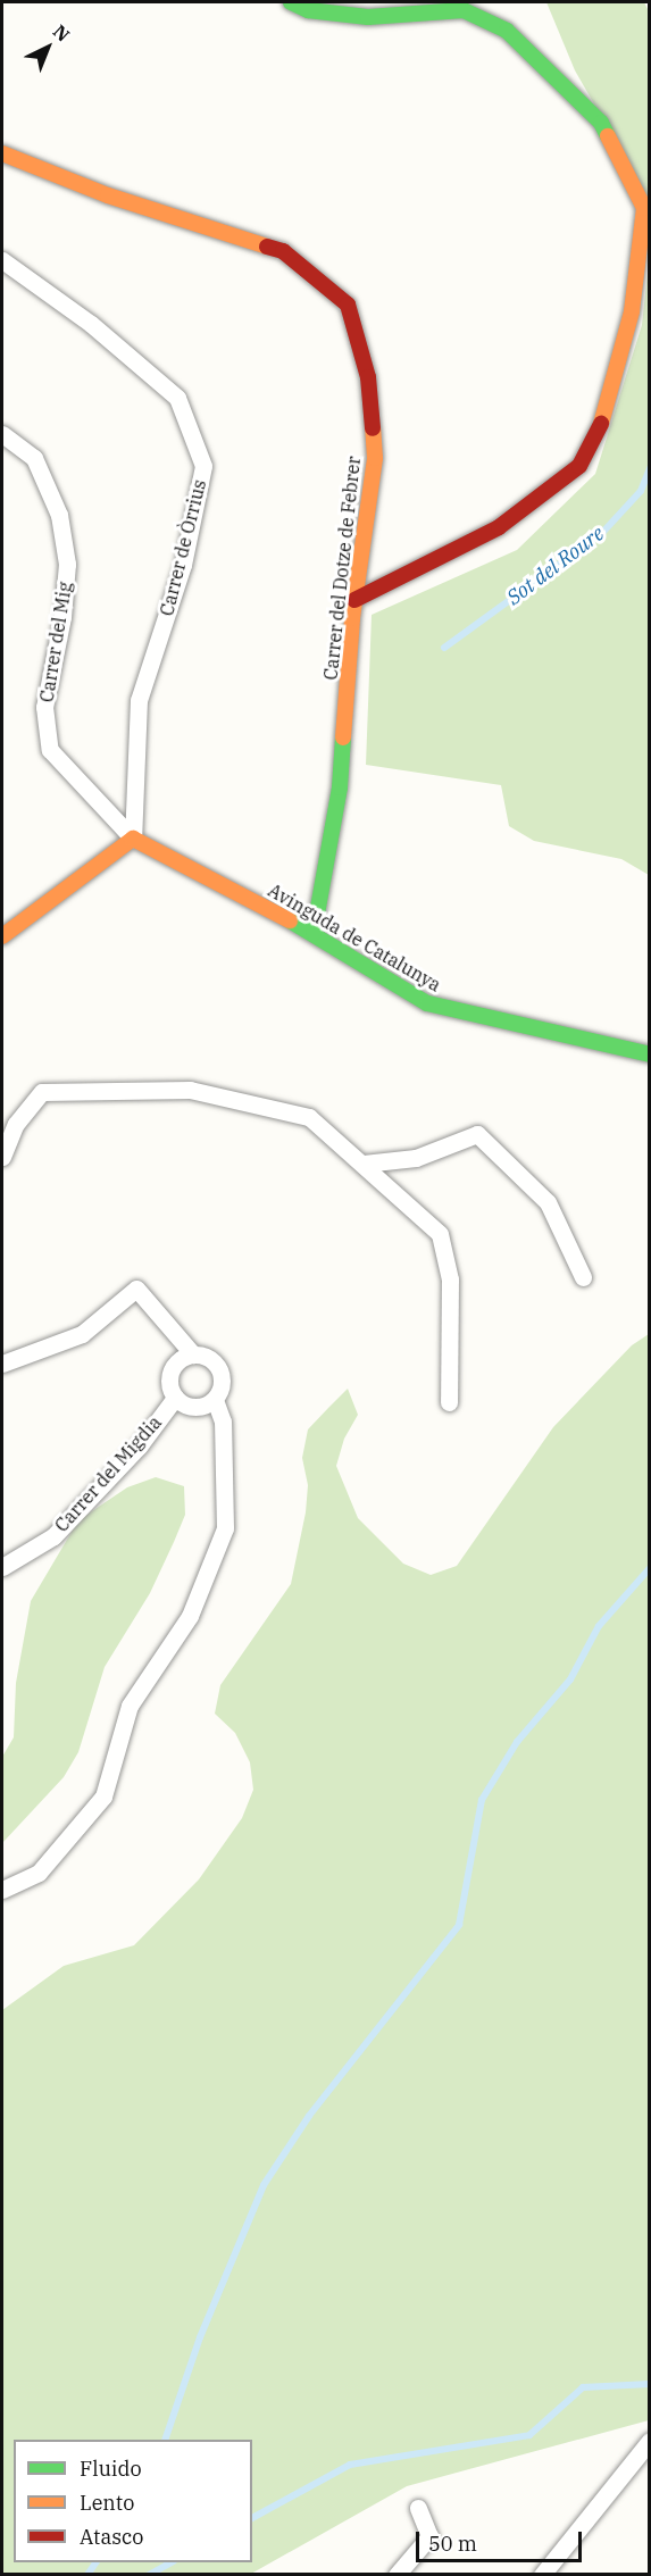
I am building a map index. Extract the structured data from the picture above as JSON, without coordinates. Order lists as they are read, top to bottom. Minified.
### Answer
{"streets":{"street":["Carrer de Òrrius","Carrer del Dotze de Febrer","Carrer del Mig","Avinguda de Catalunya","Carrer del Migdia"]},"crossings":[["Carrer de Òrrius","Carrer del Mig"],["Carrer de Òrrius","Avinguda de Catalunya"],["Carrer del Dotze de Febrer","Avinguda de Catalunya"],["Carrer del Mig","Avinguda de Catalunya"]],"water":["Sot del Roure"],"legend":["Fluido","Lento","Atasco"],"scale_bar":"50 m","north":"top right"}
